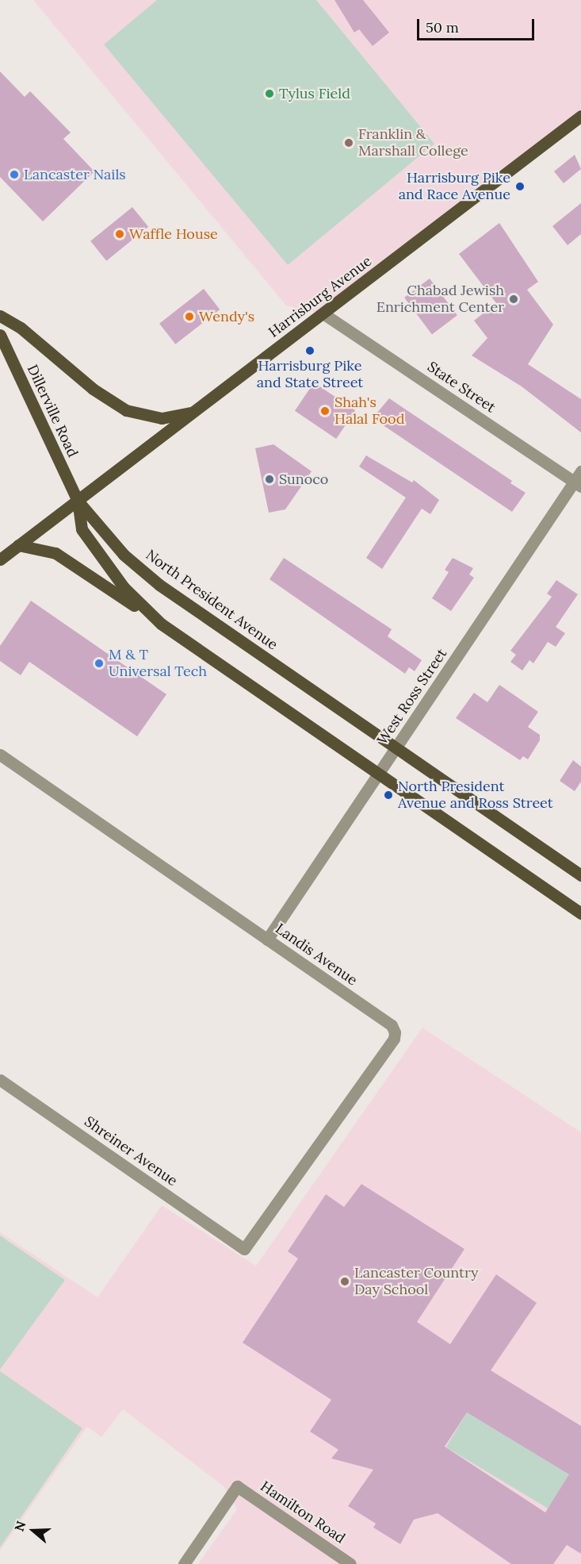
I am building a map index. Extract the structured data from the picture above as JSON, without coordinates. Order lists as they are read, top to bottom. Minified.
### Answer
{"streets":{"main road":["Harrisburg Avenue","Dillerville Road","North President Avenue"],"street":["State Street","West Ross Street","Landis Avenue","Shreiner Avenue","Hamilton Road"]},"crossings":[["Harrisburg Avenue","State Street"],["Harrisburg Avenue","Dillerville Road"],["Harrisburg Avenue","North President Avenue"],["State Street","West Ross Street"],["Dillerville Road","North President Avenue"],["North President Avenue","West Ross Street"],["West Ross Street","Landis Avenue"],["Landis Avenue","Shreiner Avenue"]],"places":["Tylus Field","Franklin & Marshall College","Lancaster Nails","Harrisburg Pike and Race Avenue","Waffle House","Chabad Jewish Enrichment Center","Wendy's","Harrisburg Pike and State Street","Shah's Halal Food","Sunoco","M & T Universal Tech","North President Avenue and Ross Street","Lancaster Country Day School"],"scale_bar":"50 m","north":"left"}
